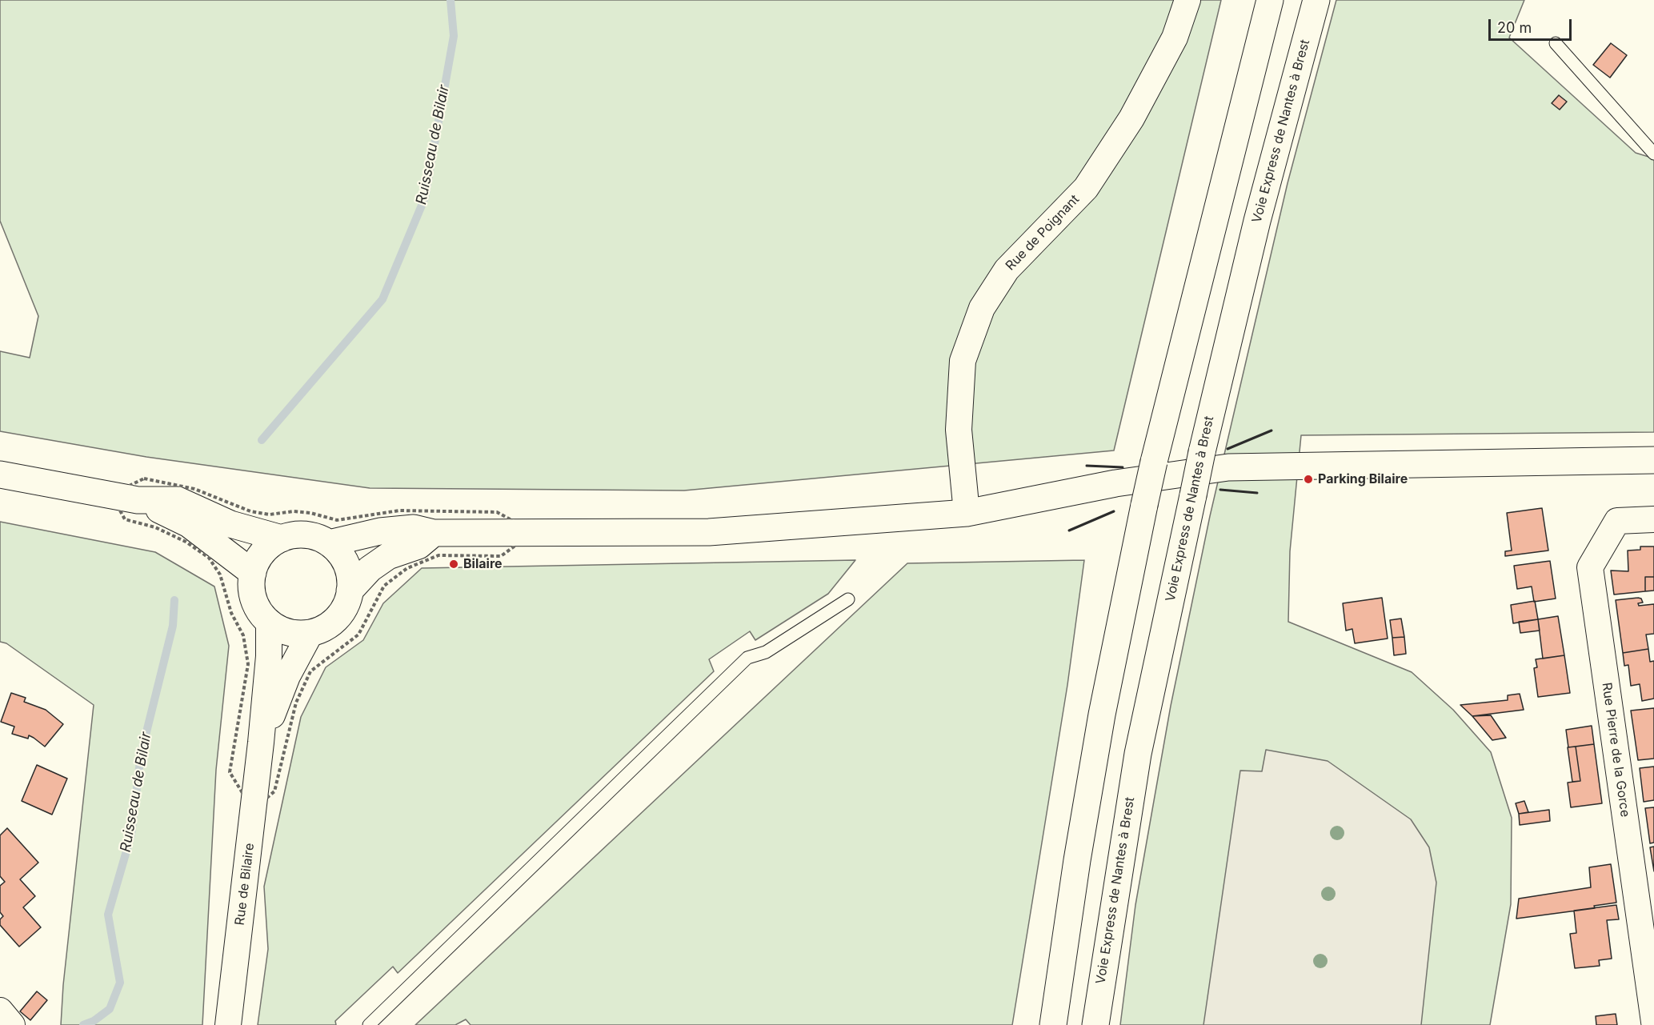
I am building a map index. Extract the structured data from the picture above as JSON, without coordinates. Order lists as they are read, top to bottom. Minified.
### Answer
{"streets":{"main road":["Voie Express de Nantes à Brest"],"street":["Rue de Poignant","Rue Pierre de la Gorce","Rue de Bilaire"]},"water":["Ruisseau de Bilair"],"places":["Parking Bilaire","Bilaire"],"scale_bar":"20 m"}
